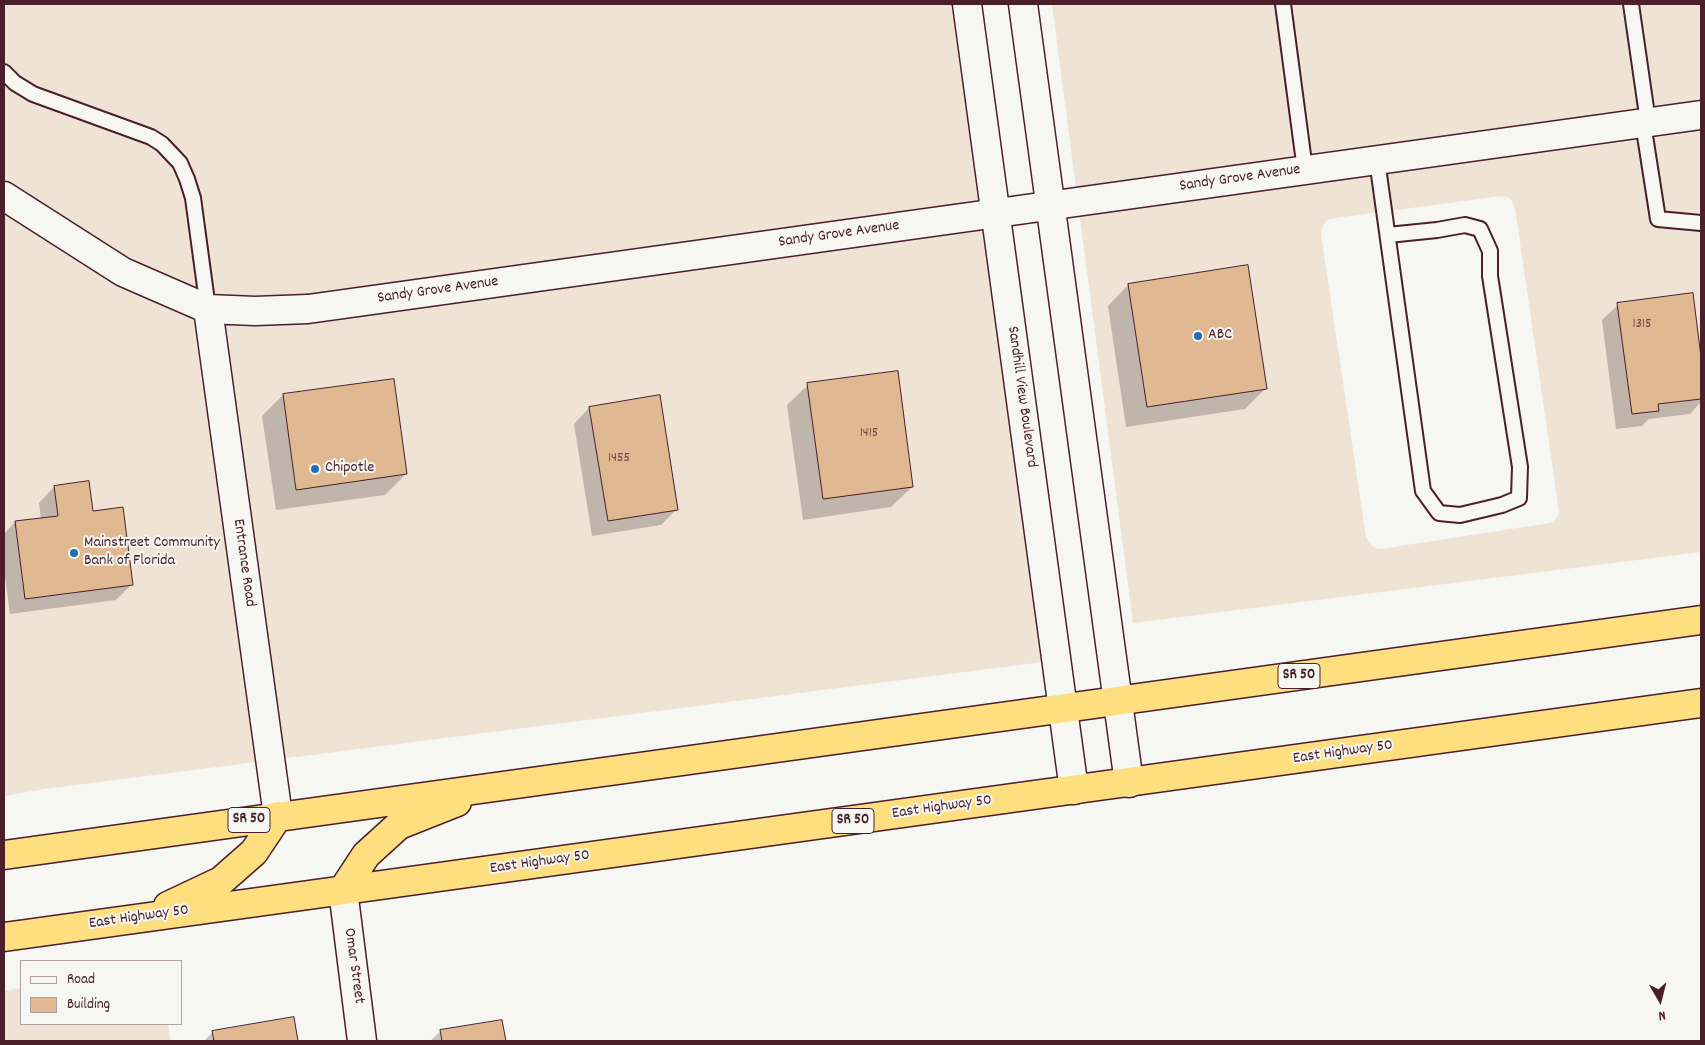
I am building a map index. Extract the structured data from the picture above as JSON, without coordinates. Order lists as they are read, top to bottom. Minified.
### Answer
{"streets":{"highway":["SR 50","East Highway 50"],"street":["Sandy Grove Avenue","Sandhill View Boulevard","Entrance Road","Omar Street"]},"crossings":[["Sandy Grove Avenue","Sandhill View Boulevard"],["Sandy Grove Avenue","Entrance Road"],["Sandhill View Boulevard","SR 50"],["Sandhill View Boulevard","East Highway 50"],["Entrance Road","SR 50"],["East Highway 50","Omar Street"]],"places":["ABC","Chipotle","Mainstreet Community Bank of Florida"],"house_numbers":["1315","1415","1455"],"legend":["Road","Building"],"north":"bottom"}
